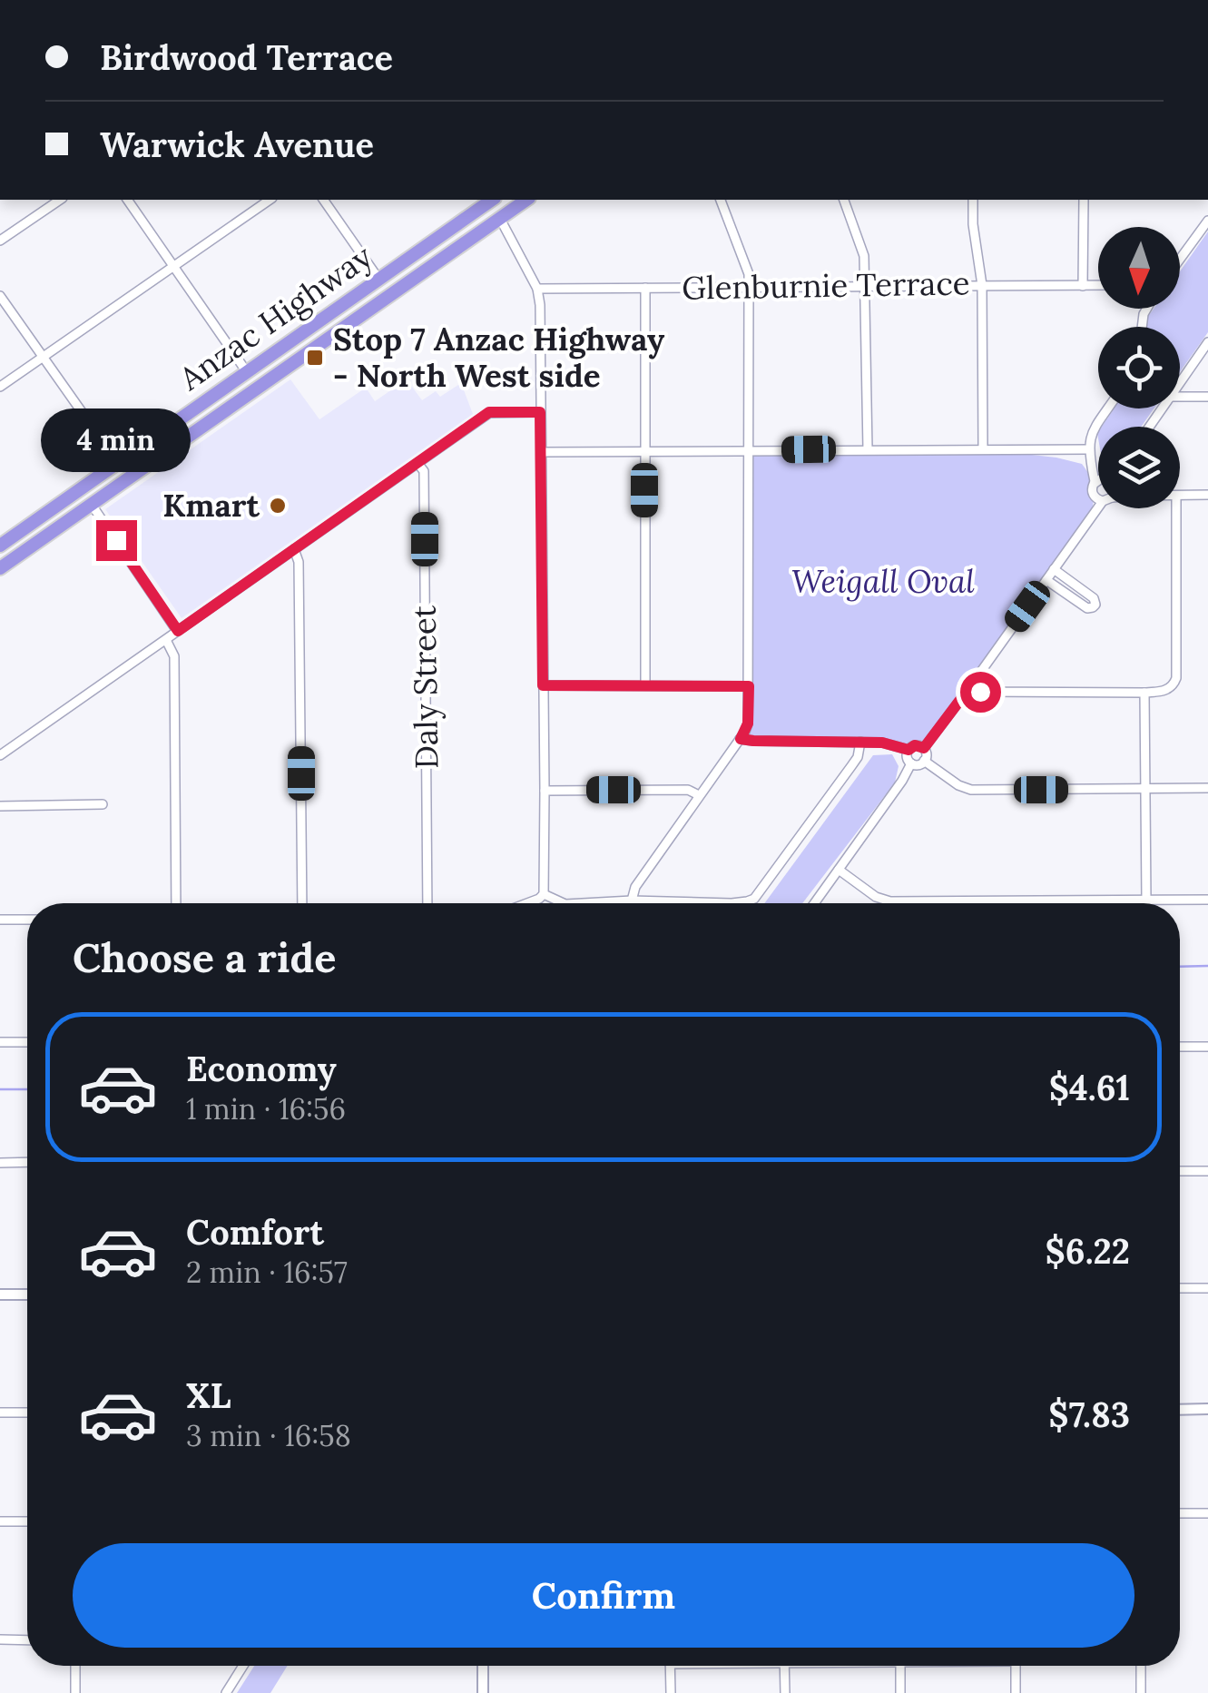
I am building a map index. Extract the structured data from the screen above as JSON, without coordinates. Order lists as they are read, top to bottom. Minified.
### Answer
{"streets":{"highway":["Anzac Highway"],"street":["Glenburnie Terrace","Daly Street"]},"parks":["Weigall Oval"],"places":{"transit":["Stop 7 Anzac Highway - North West side"],"other":["Kmart"]},"north":"bottom","page":{"banner":["Birdwood Terrace","Warwick Avenue"],"bubble":"4 min","heading":"Choose a ride","list":[{"name":"Economy","note":"1 min · 16:56","value":"$4.61"},{"name":"Comfort","note":"2 min · 16:57","value":"$6.22"},{"name":"XL","note":"3 min · 16:58","value":"$7.83"}],"buttons":"Confirm"}}
